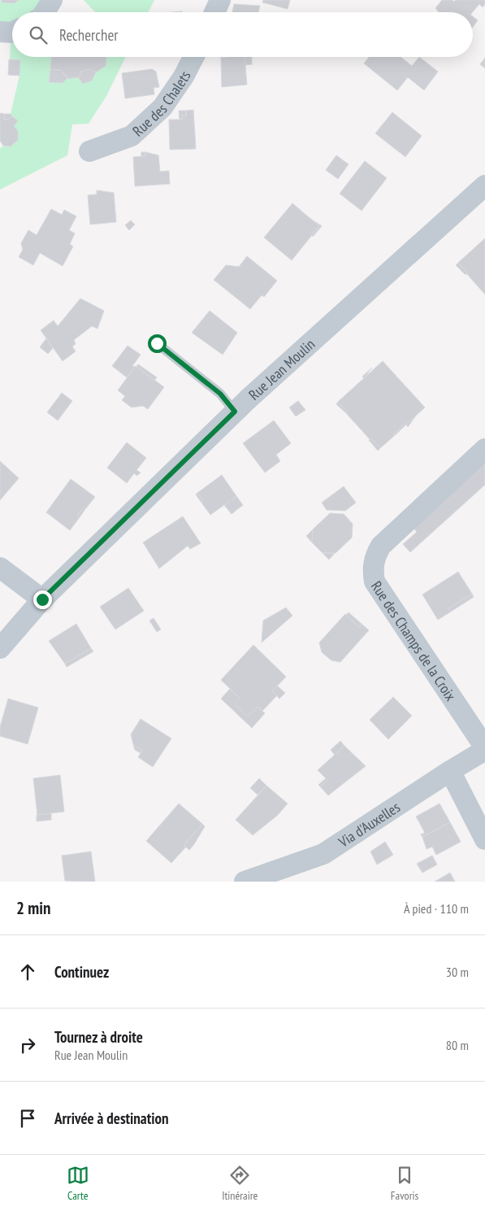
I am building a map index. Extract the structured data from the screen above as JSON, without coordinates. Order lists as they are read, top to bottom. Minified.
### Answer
{"streets":{"street":["Rue des Chalets","Rue Jean Moulin","Rue des Champs de la Croix","Via d'Auxelles"]},"crossings":[["Rue des Champs de la Croix","Via d'Auxelles"]],"page":{"search":"Rechercher","heading":["2 min","À pied · 110 m"],"list":[["Continuez","30 m"],["Tournez à droite","Rue Jean Moulin","80 m"],"Arrivée à destination"],"nav":["Carte","Itinéraire","Favoris"]}}
